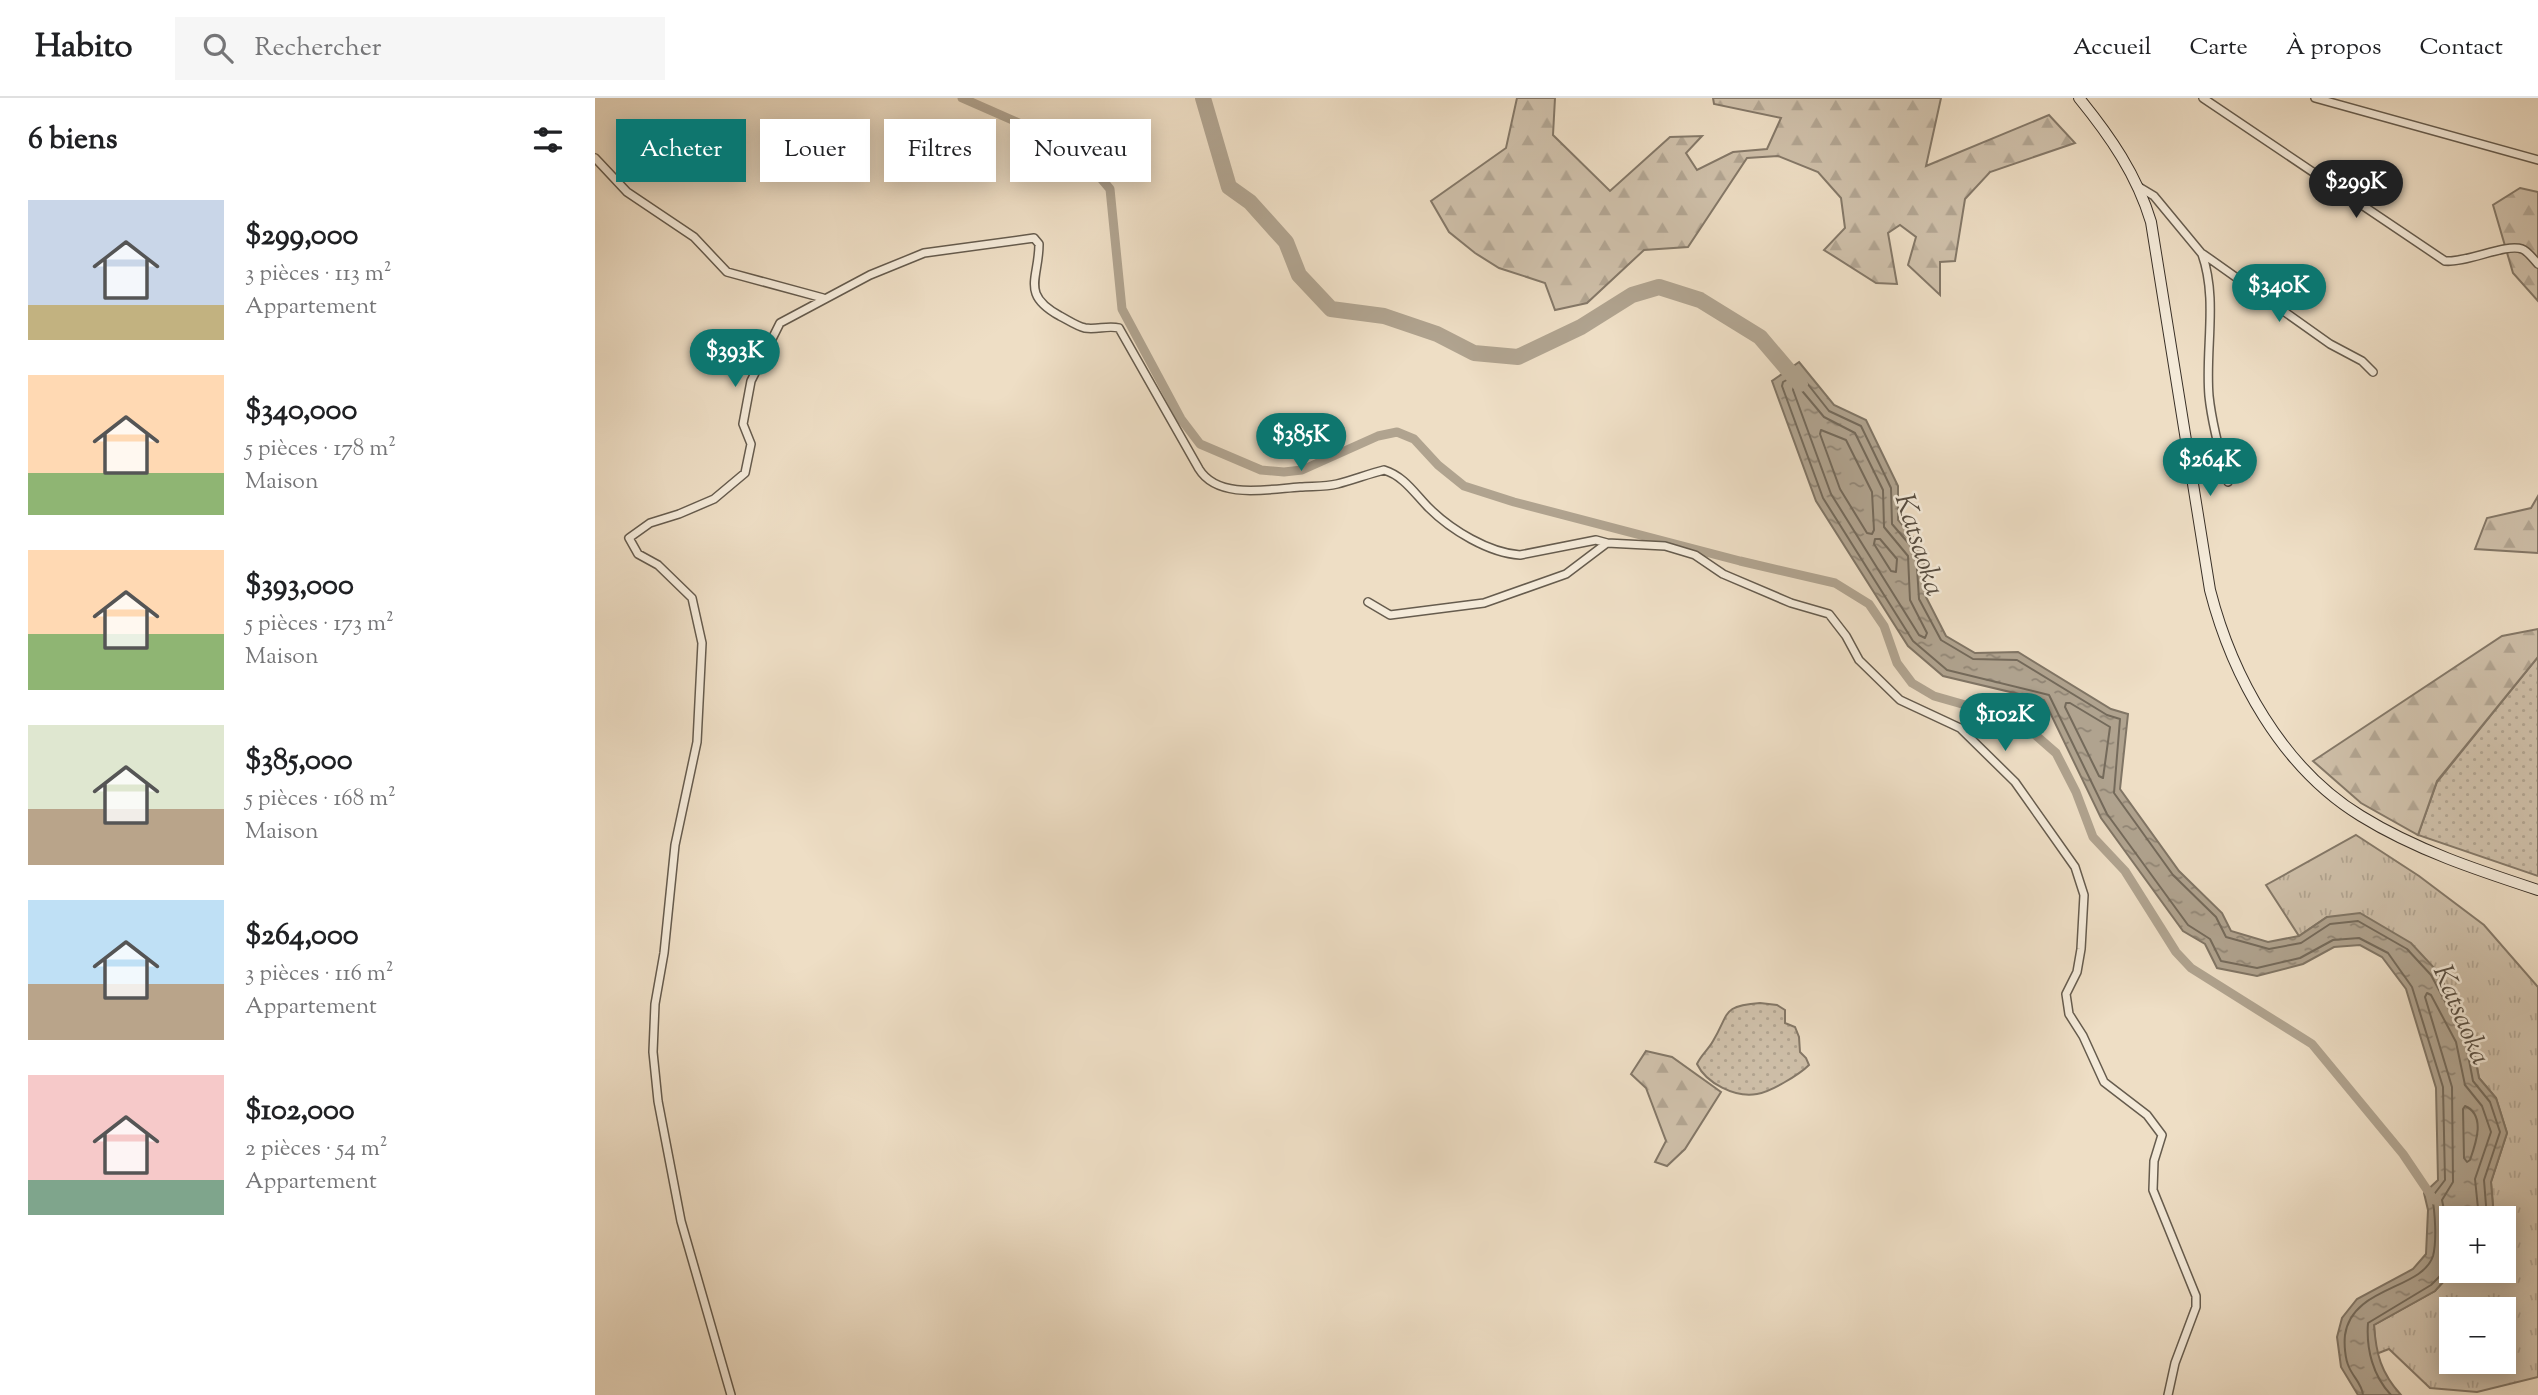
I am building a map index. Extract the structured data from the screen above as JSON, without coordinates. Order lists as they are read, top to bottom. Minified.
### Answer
{"water":["Katsaoka"],"page":{"header":"Habito","search":"Rechercher","nav":["Accueil","Carte","À propos","Contact"],"heading":"6 biens","chip":["Acheter","Louer","Filtres","Nouveau"],"price":["$299K","$340K","$393K","$385K","$264K","$102K"],"list":[{"name":"$299,000","note":"3 pièces · 113 m² · Appartement"},{"name":"$340,000","note":"5 pièces · 178 m² · Maison"},{"name":"$393,000","note":"5 pièces · 173 m² · Maison"},{"name":"$385,000","note":"5 pièces · 168 m² · Maison"},{"name":"$264,000","note":"3 pièces · 116 m² · Appartement"},{"name":"$102,000","note":"2 pièces · 54 m² · Appartement"}],"map_buttons":["+","−"]}}
